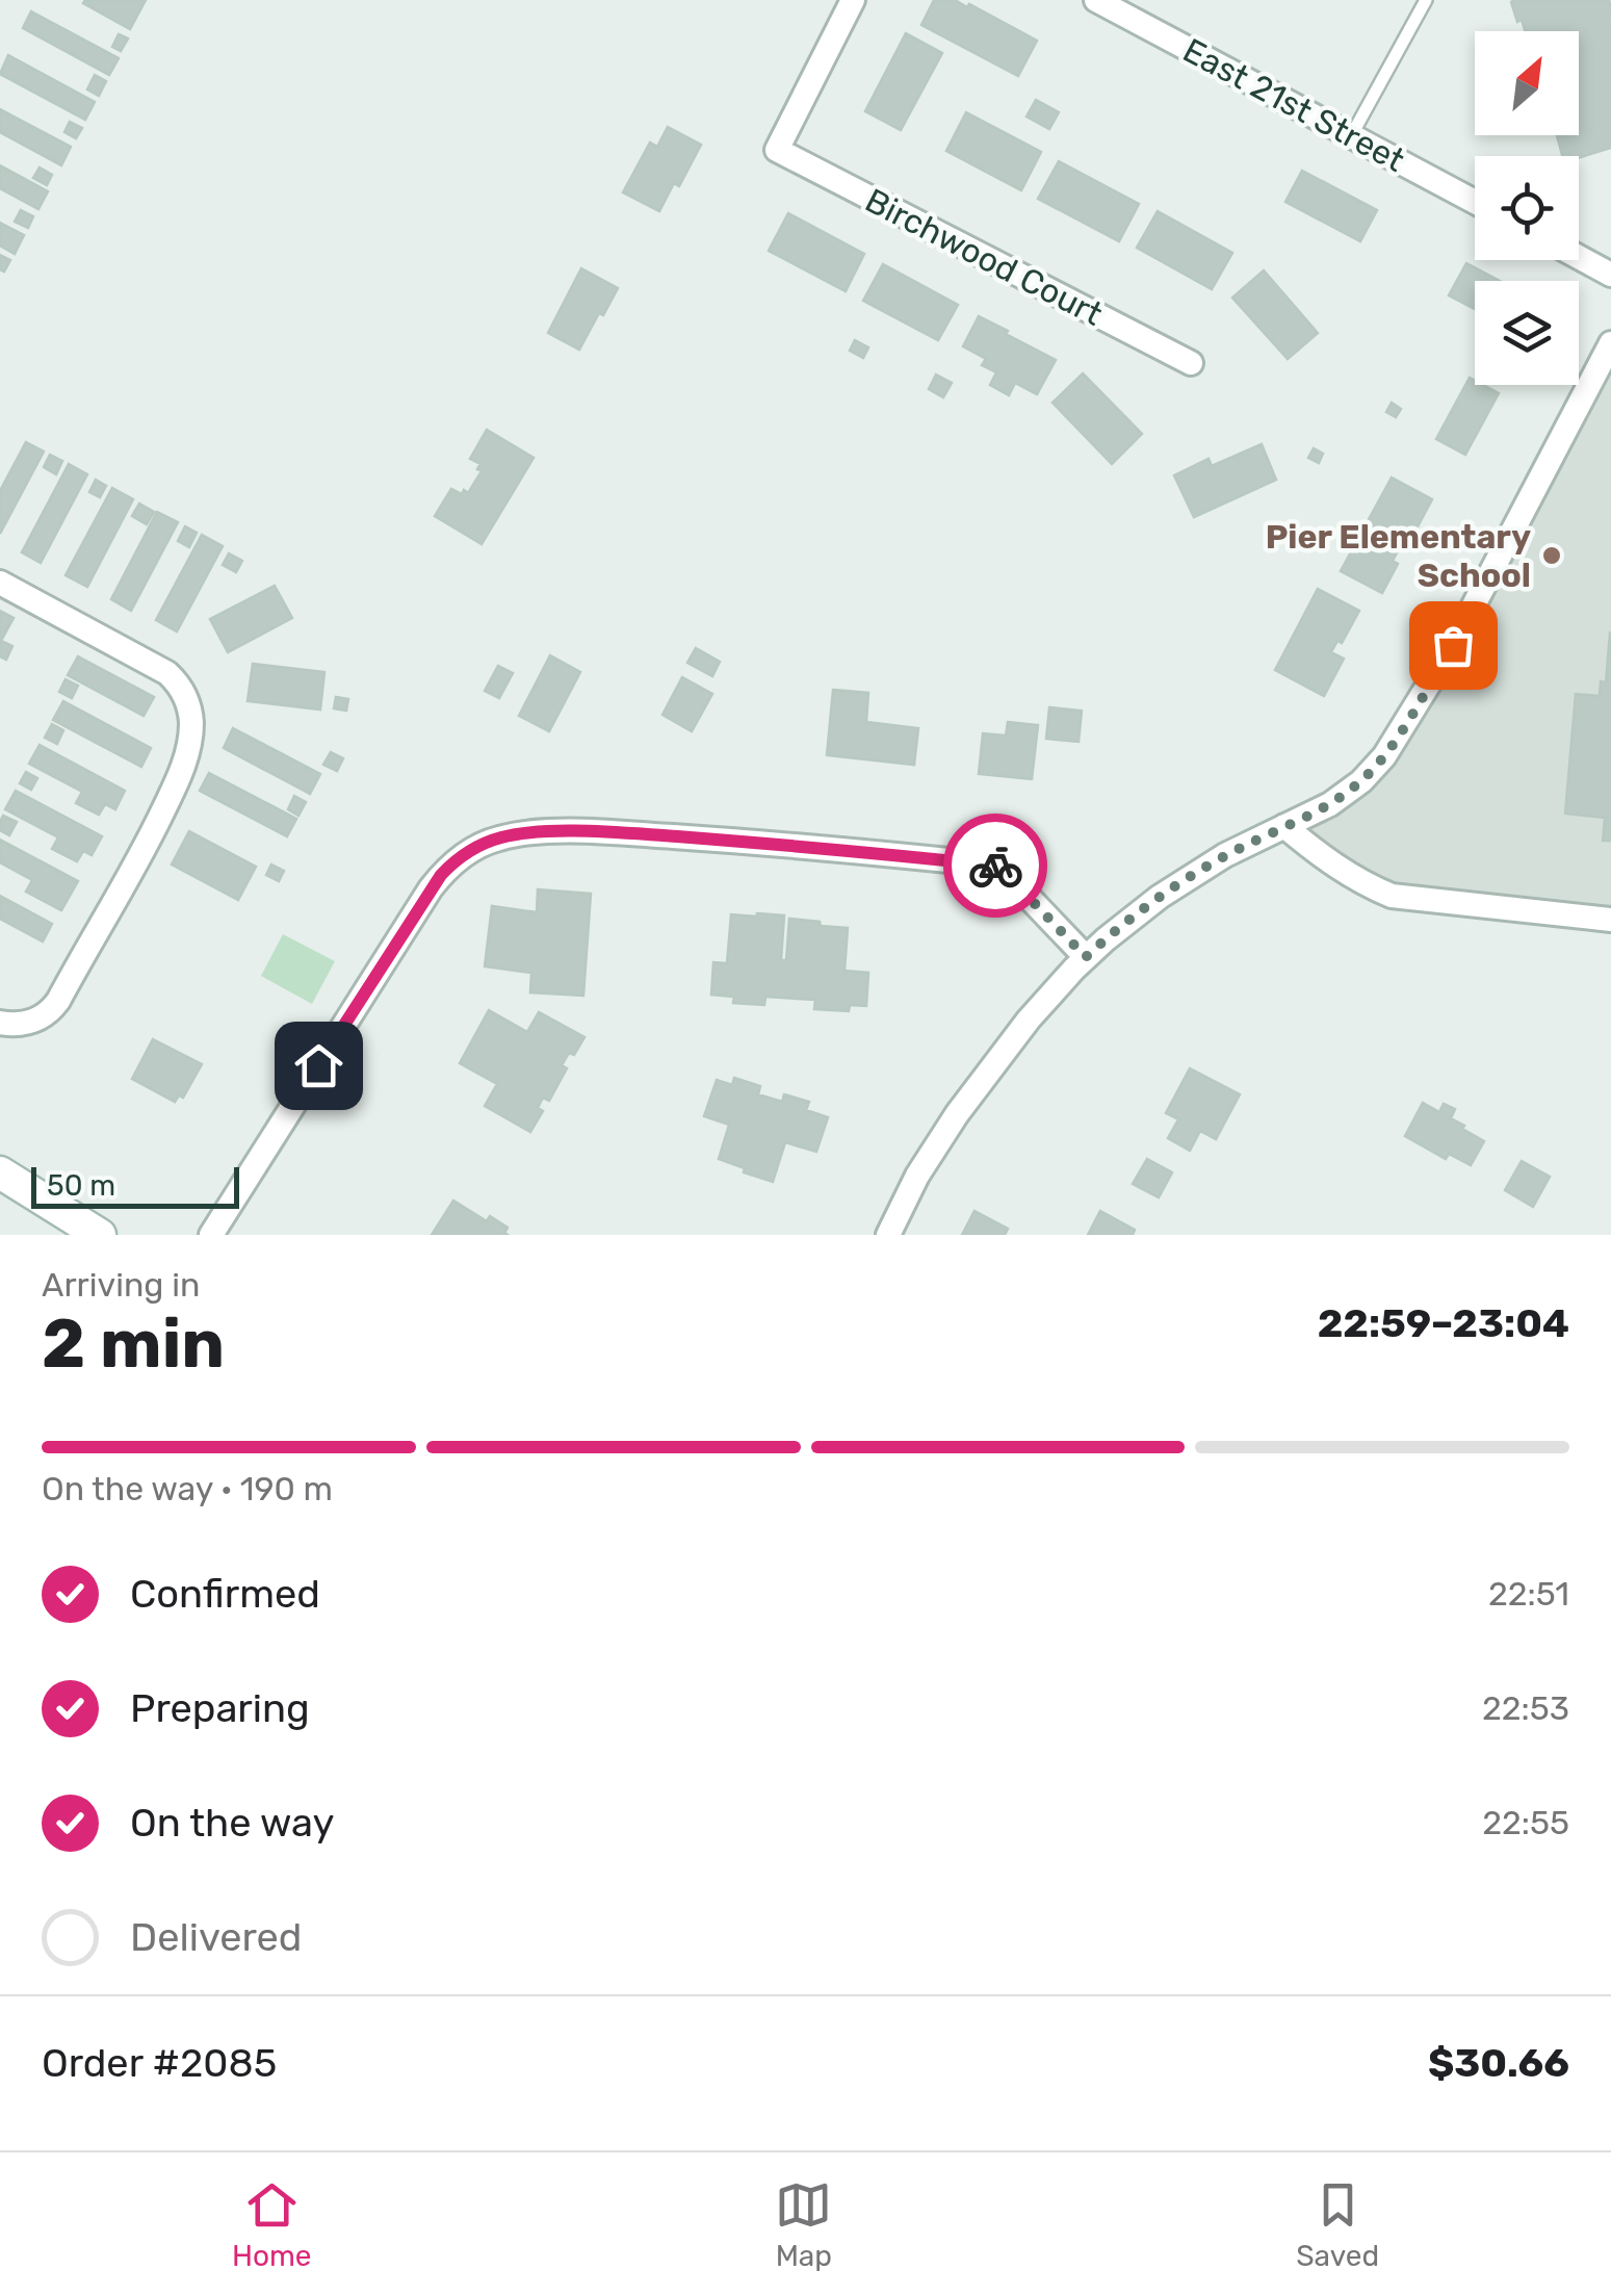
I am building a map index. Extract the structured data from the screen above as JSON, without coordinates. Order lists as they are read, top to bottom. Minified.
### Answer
{"streets":{"street":["East 21st Street","Birchwood Court"]},"places":["Pier Elementary School"],"scale_bar":"50 m","north":"top right","page":{"scale":"50 m","heading":["2 min","Arriving in","22:59–23:04"],"panel":["Order #2085","$30.66"],"bar":"On the way · 190 m","list":[["Confirmed","22:51"],["Preparing","22:53"],["On the way","22:55"],"Delivered"],"tabs":["Home","Map","Saved"]}}
